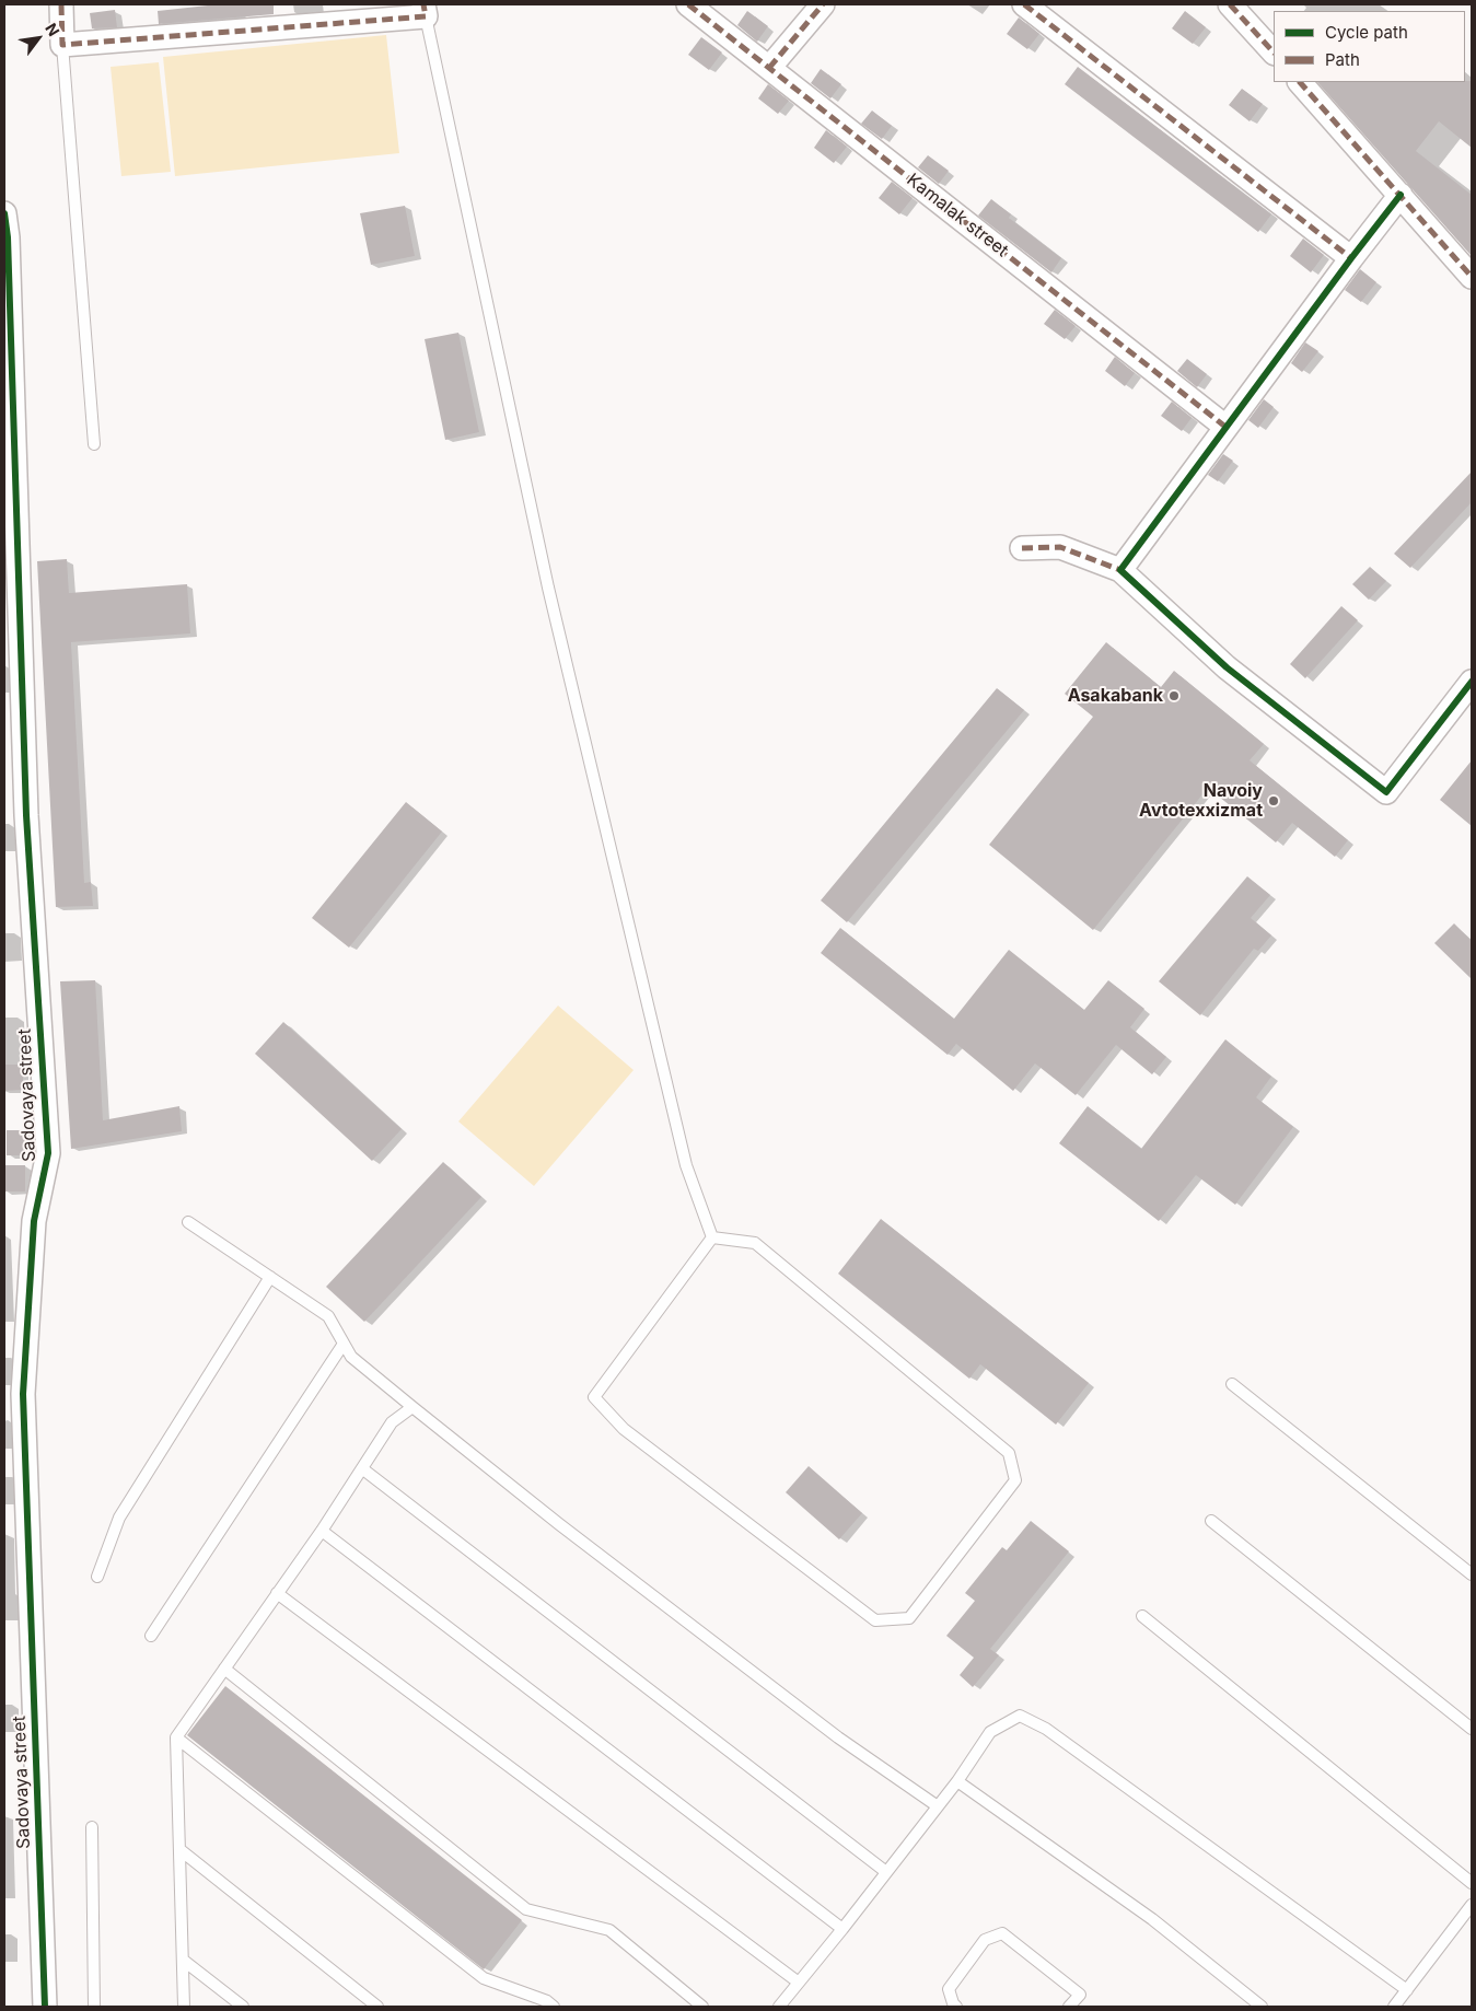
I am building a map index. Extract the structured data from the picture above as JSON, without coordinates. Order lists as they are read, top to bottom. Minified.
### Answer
{"streets":{"street":["Kamalak street","Sadovaya street"]},"places":["Asakabank","Navoiy Avtotexxizmat"],"legend":["Cycle path","Path"],"north":"top right"}
